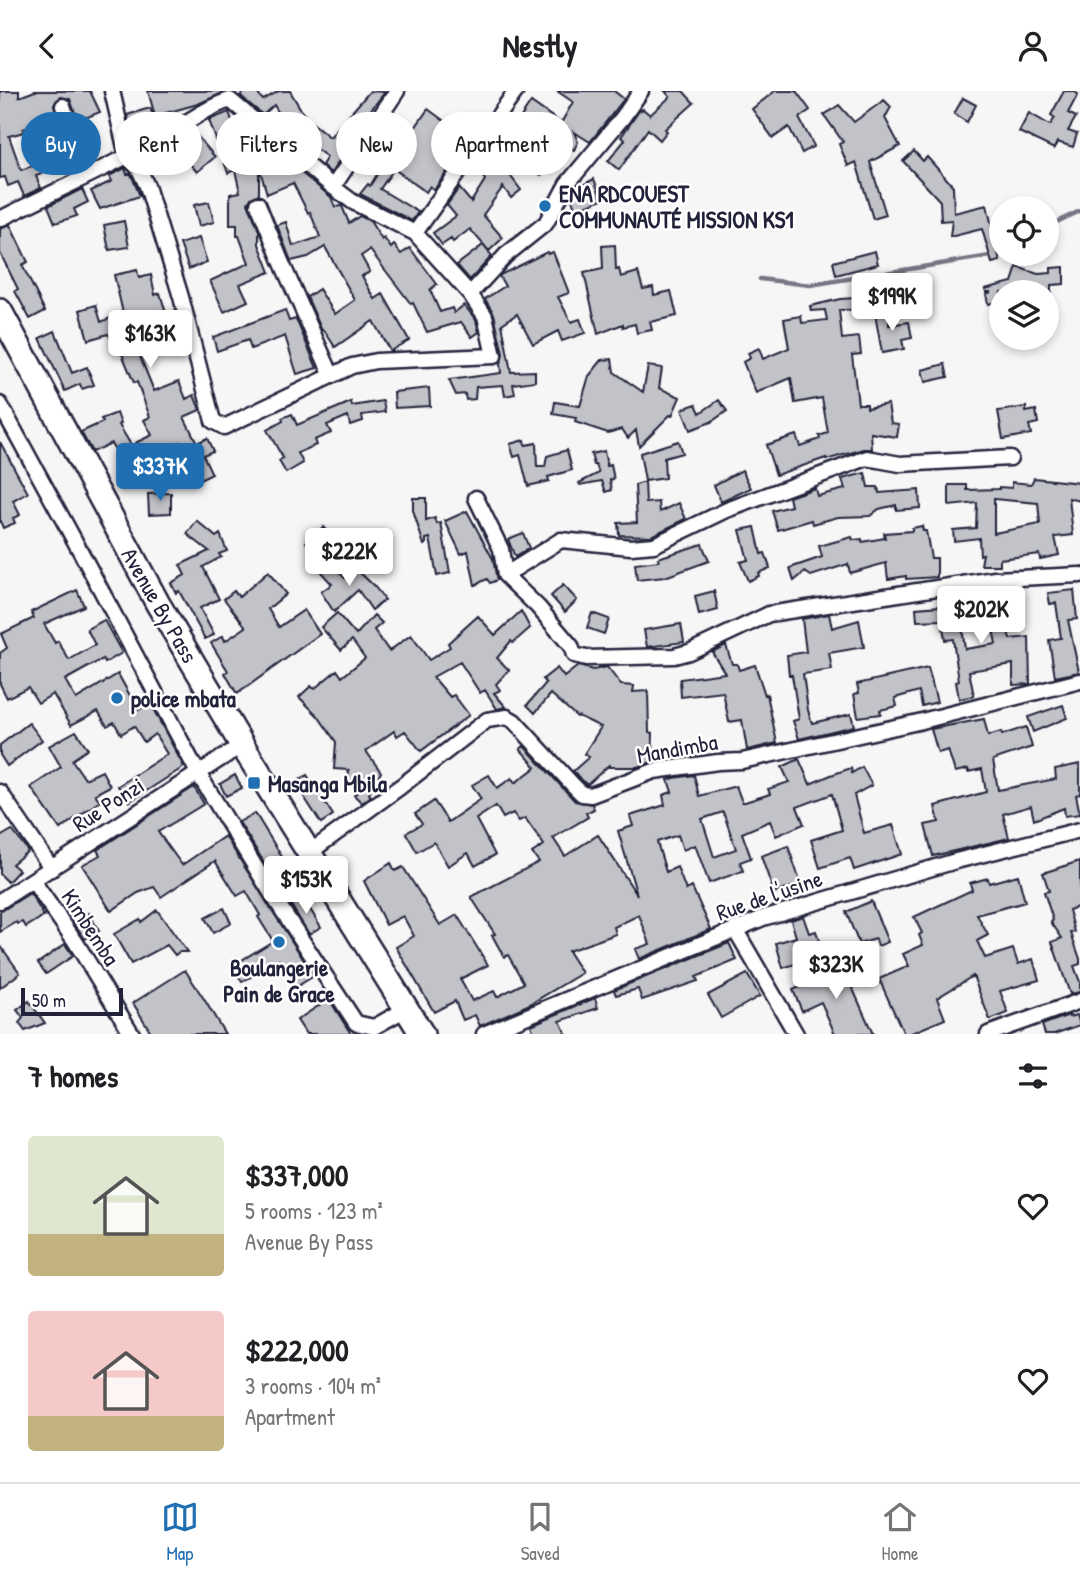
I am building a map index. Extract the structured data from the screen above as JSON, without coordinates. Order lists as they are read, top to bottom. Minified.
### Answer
{"streets":{"highway":["Avenue By Pass"],"street":["Mandimba","Rue Ponzi","Rue de l'usine","Kimbemba"]},"crossings":[["Avenue By Pass","Mandimba"],["Avenue By Pass","Rue Ponzi"],["Rue Ponzi","Kimbemba"]],"places":{"other":["ENA RDCOUEST COMMUNAUTÉ MISSION KS1","police mbata","Boulangerie Pain de Grace"],"transit":["Masanga Mbila"]},"scale_bar":"50 m","page":{"header":"Nestly","chip":["Buy","Rent","Filters","New","Apartment"],"price":["$199K","$163K","$337K","$222K","$202K","$153K","$323K"],"scale":"50 m","heading":"7 homes","list":[{"name":"$337,000","note":"5 rooms · 123 m² · Avenue By Pass"},{"name":"$222,000","note":"3 rooms · 104 m² · Apartment"}],"tabs":["Map","Saved","Home"]}}
